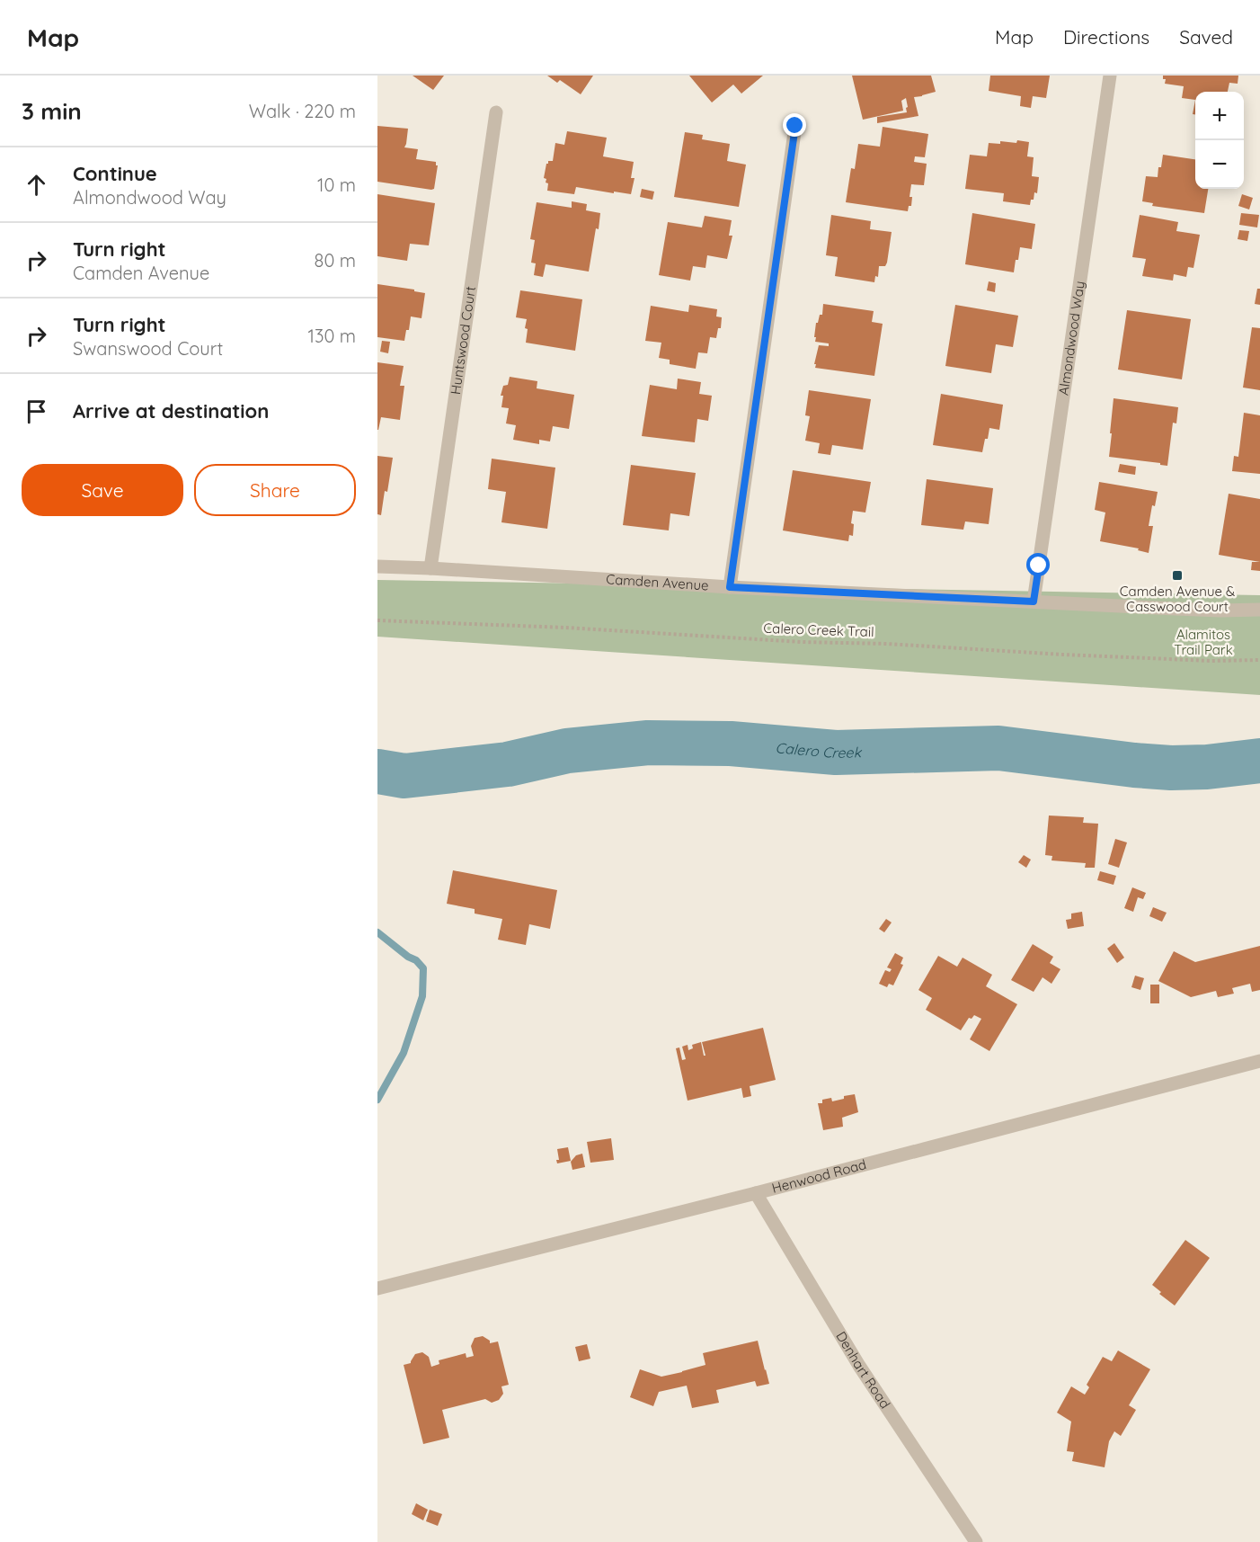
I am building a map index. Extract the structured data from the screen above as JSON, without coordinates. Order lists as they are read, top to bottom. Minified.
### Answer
{"streets":{"street":["Almondwood Way","Huntswood Court","Camden Avenue","Henwood Road","Denhart Road"],"path":["Calero Creek Trail"]},"crossings":[["Almondwood Way","Camden Avenue"],["Huntswood Court","Camden Avenue"],["Henwood Road","Denhart Road"]],"water":["Calero Creek"],"parks":["Alamitos Trail Park"],"places":{"transit":["Camden Avenue & Casswood Court"]},"page":{"header":"Map","nav":["Map","Directions","Saved"],"heading":["3 min","Walk · 220 m"],"map_buttons":["+","−"],"list":[["Continue","Almondwood Way","10 m"],["Turn right","Camden Avenue","80 m"],["Turn right","Swanswood Court","130 m"],"Arrive at destination"],"buttons":["Save","Share"]}}
